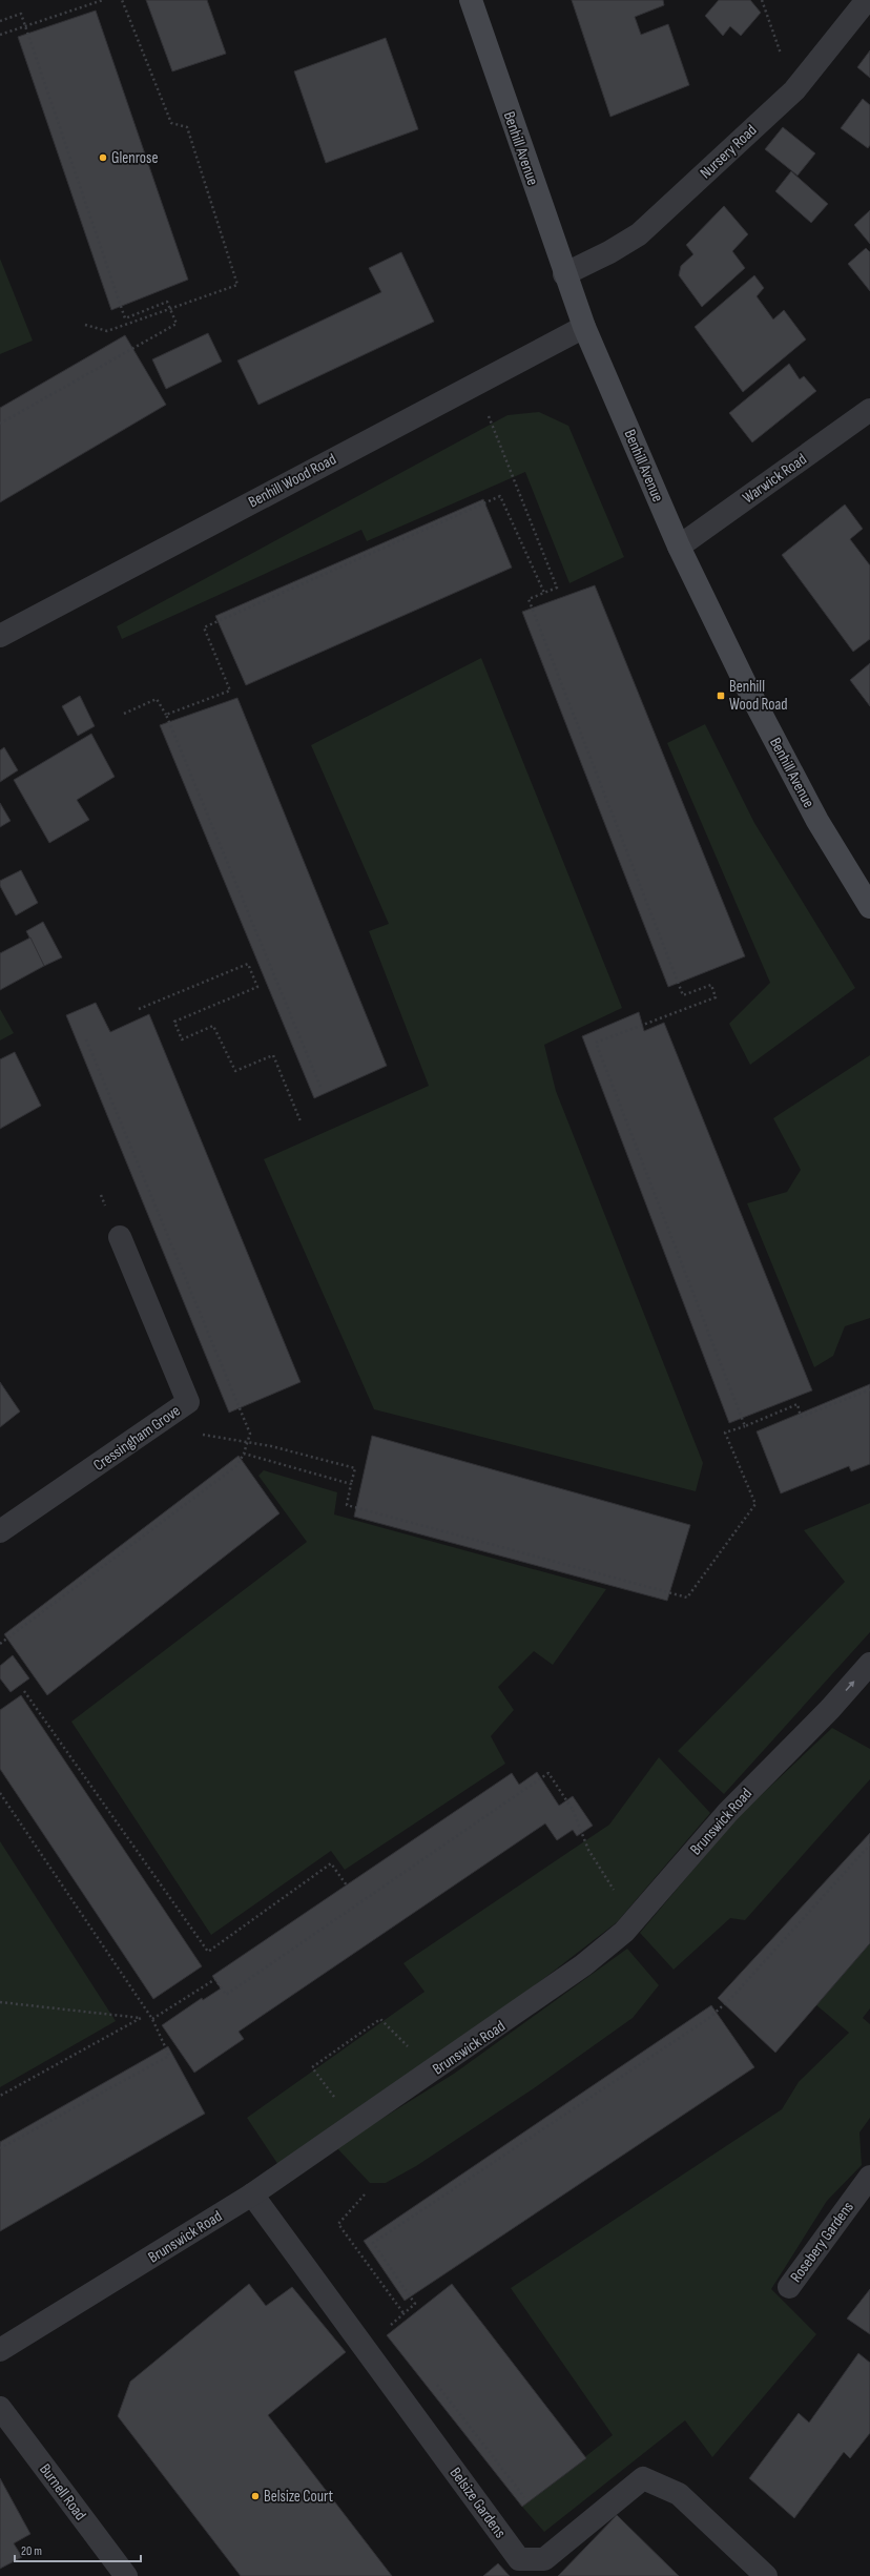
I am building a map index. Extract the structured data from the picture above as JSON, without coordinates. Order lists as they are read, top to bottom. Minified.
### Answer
{"streets":{"street":["Benhill Avenue","Nursery Road","Warwick Road","Benhill Wood Road","Cressingham Grove","Brunswick Road","Rosebery Gardens","Burnell Road","Belsize Gardens"]},"crossings":[["Benhill Avenue","Nursery Road"],["Benhill Avenue","Warwick Road"],["Benhill Avenue","Benhill Wood Road"],["Brunswick Road","Belsize Gardens"]],"places":{"other":["Glenrose","Belsize Court"],"transit":["Benhill Wood Road"]},"scale_bar":"20 m"}
